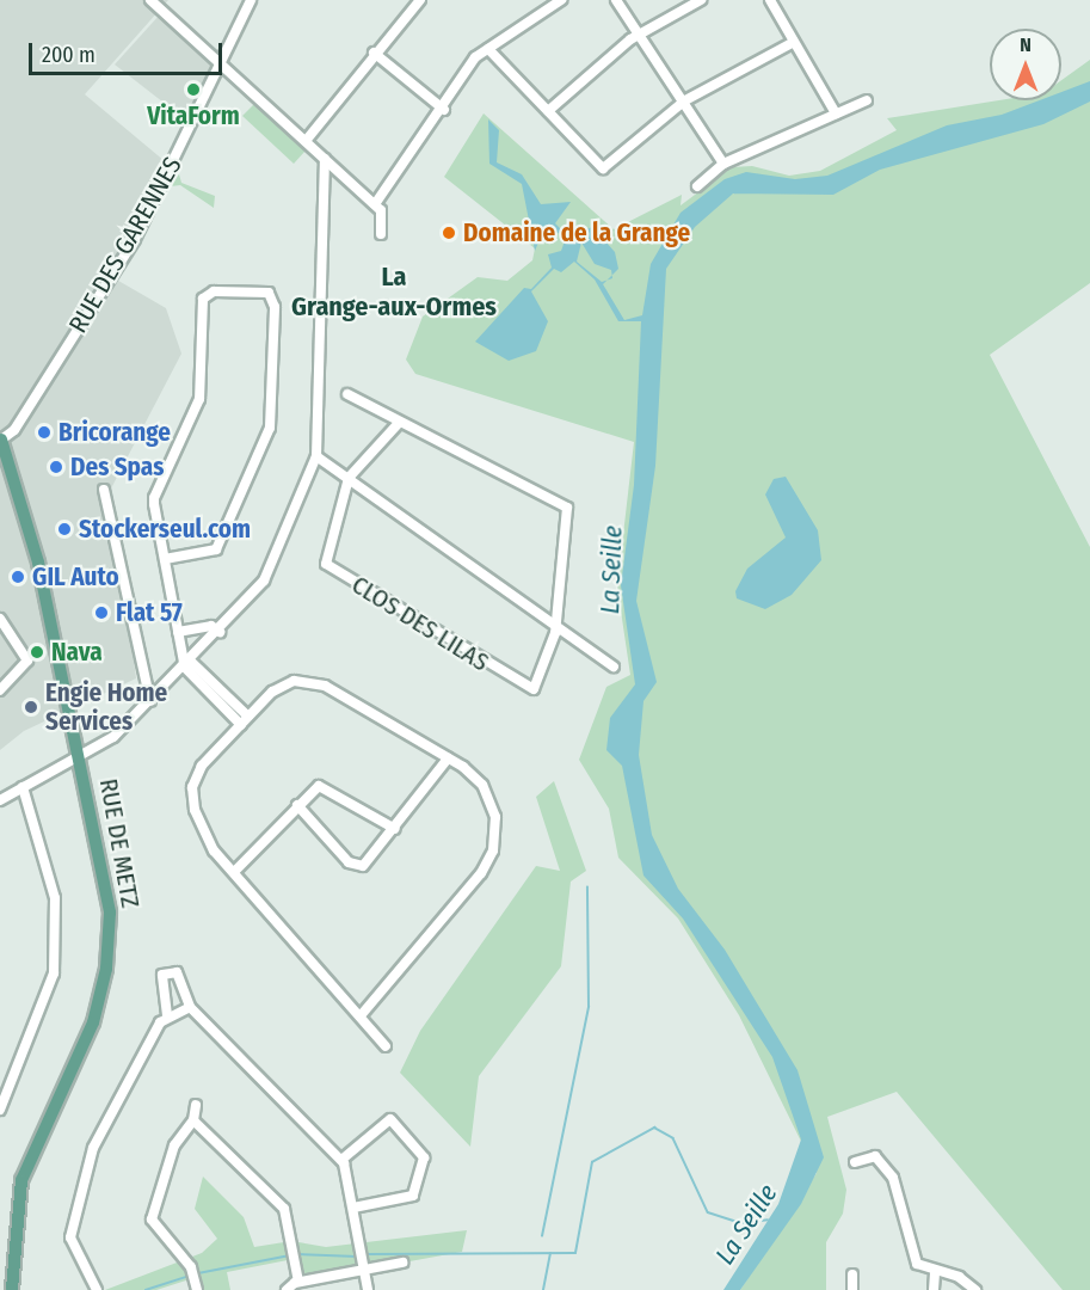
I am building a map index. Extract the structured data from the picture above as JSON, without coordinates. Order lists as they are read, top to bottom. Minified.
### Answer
{"streets":{"main road":["RUE DE METZ"],"street":["RUE DES GARENNES","CLOS DES LILAS"]},"crossings":[["RUE DES GARENNES","RUE DE METZ"]],"districts":["La Grange-aux-Ormes"],"water":["La Seille"],"places":["VitaForm","Domaine de la Grange","Bricorange","Des Spas","Stockerseul.com","GIL Auto","Flat 57","Nava","Engie Home Services"],"scale_bar":"200 m","north":"top"}
